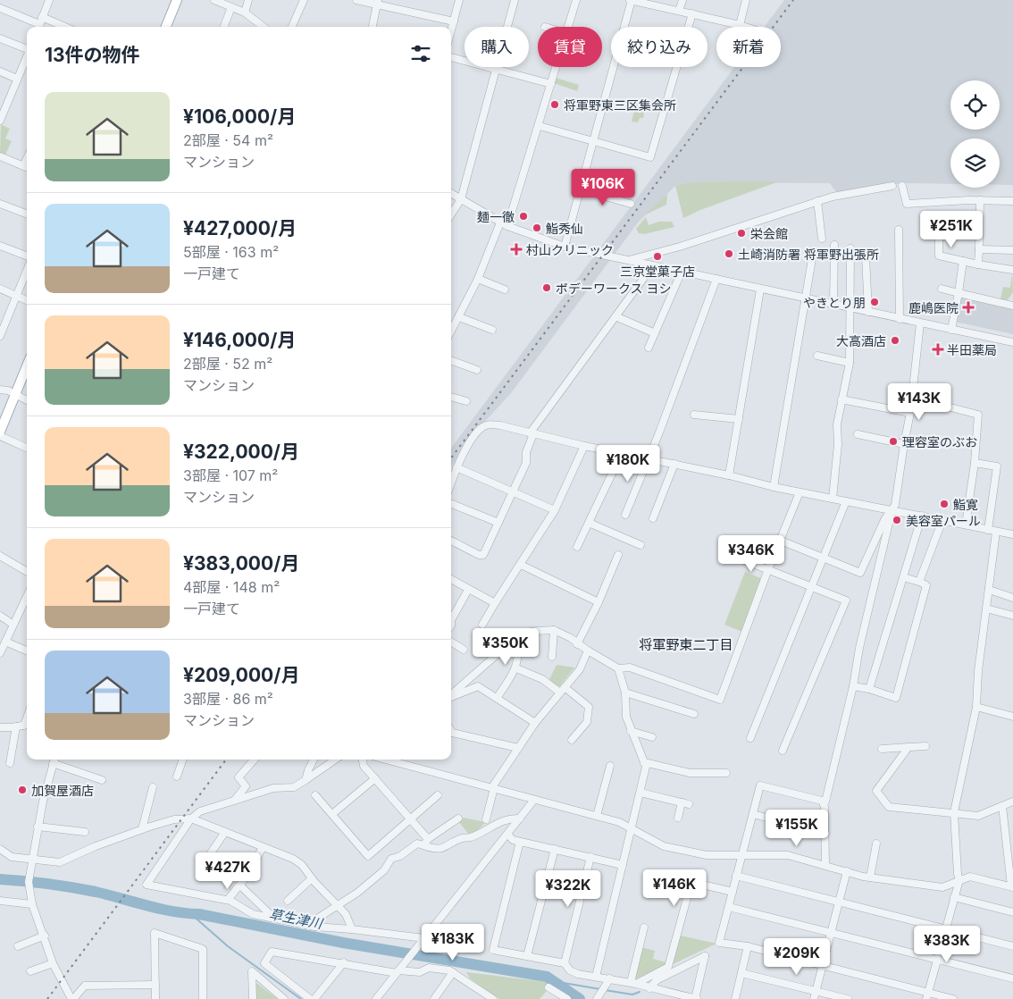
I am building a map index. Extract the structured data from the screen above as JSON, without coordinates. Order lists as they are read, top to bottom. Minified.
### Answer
{"districts":["将軍野東二丁目"],"water":["草生津川"],"places":{"other":["将軍野東三区集会所","麺一徹","鮨秀仙","栄会館","土崎消防署 将軍野出張所","三京堂菓子店","ボデーワークス ヨシ","やきとり朋","大高酒店","理容室のぶお","鮨寛","美容室パール","加賀屋酒店"],"health":["村山クリニック","鹿嶋医院","半田薬局"]},"page":{"chip":["購入","賃貸","絞り込み","新着"],"heading":"13件の物件","list":[{"name":"¥106,000/月","note":"2部屋 · 54 m² · マンション"},{"name":"¥427,000/月","note":"5部屋 · 163 m² · 一戸建て"},{"name":"¥146,000/月","note":"2部屋 · 52 m² · マンション"},{"name":"¥322,000/月","note":"3部屋 · 107 m² · マンション"},{"name":"¥383,000/月","note":"4部屋 · 148 m² · 一戸建て"},{"name":"¥209,000/月","note":"3部屋 · 86 m² · マンション"}],"price":["¥106K","¥251K","¥143K","¥180K","¥346K","¥350K","¥155K","¥427K","¥146K","¥322K","¥183K","¥383K","¥209K"]}}
